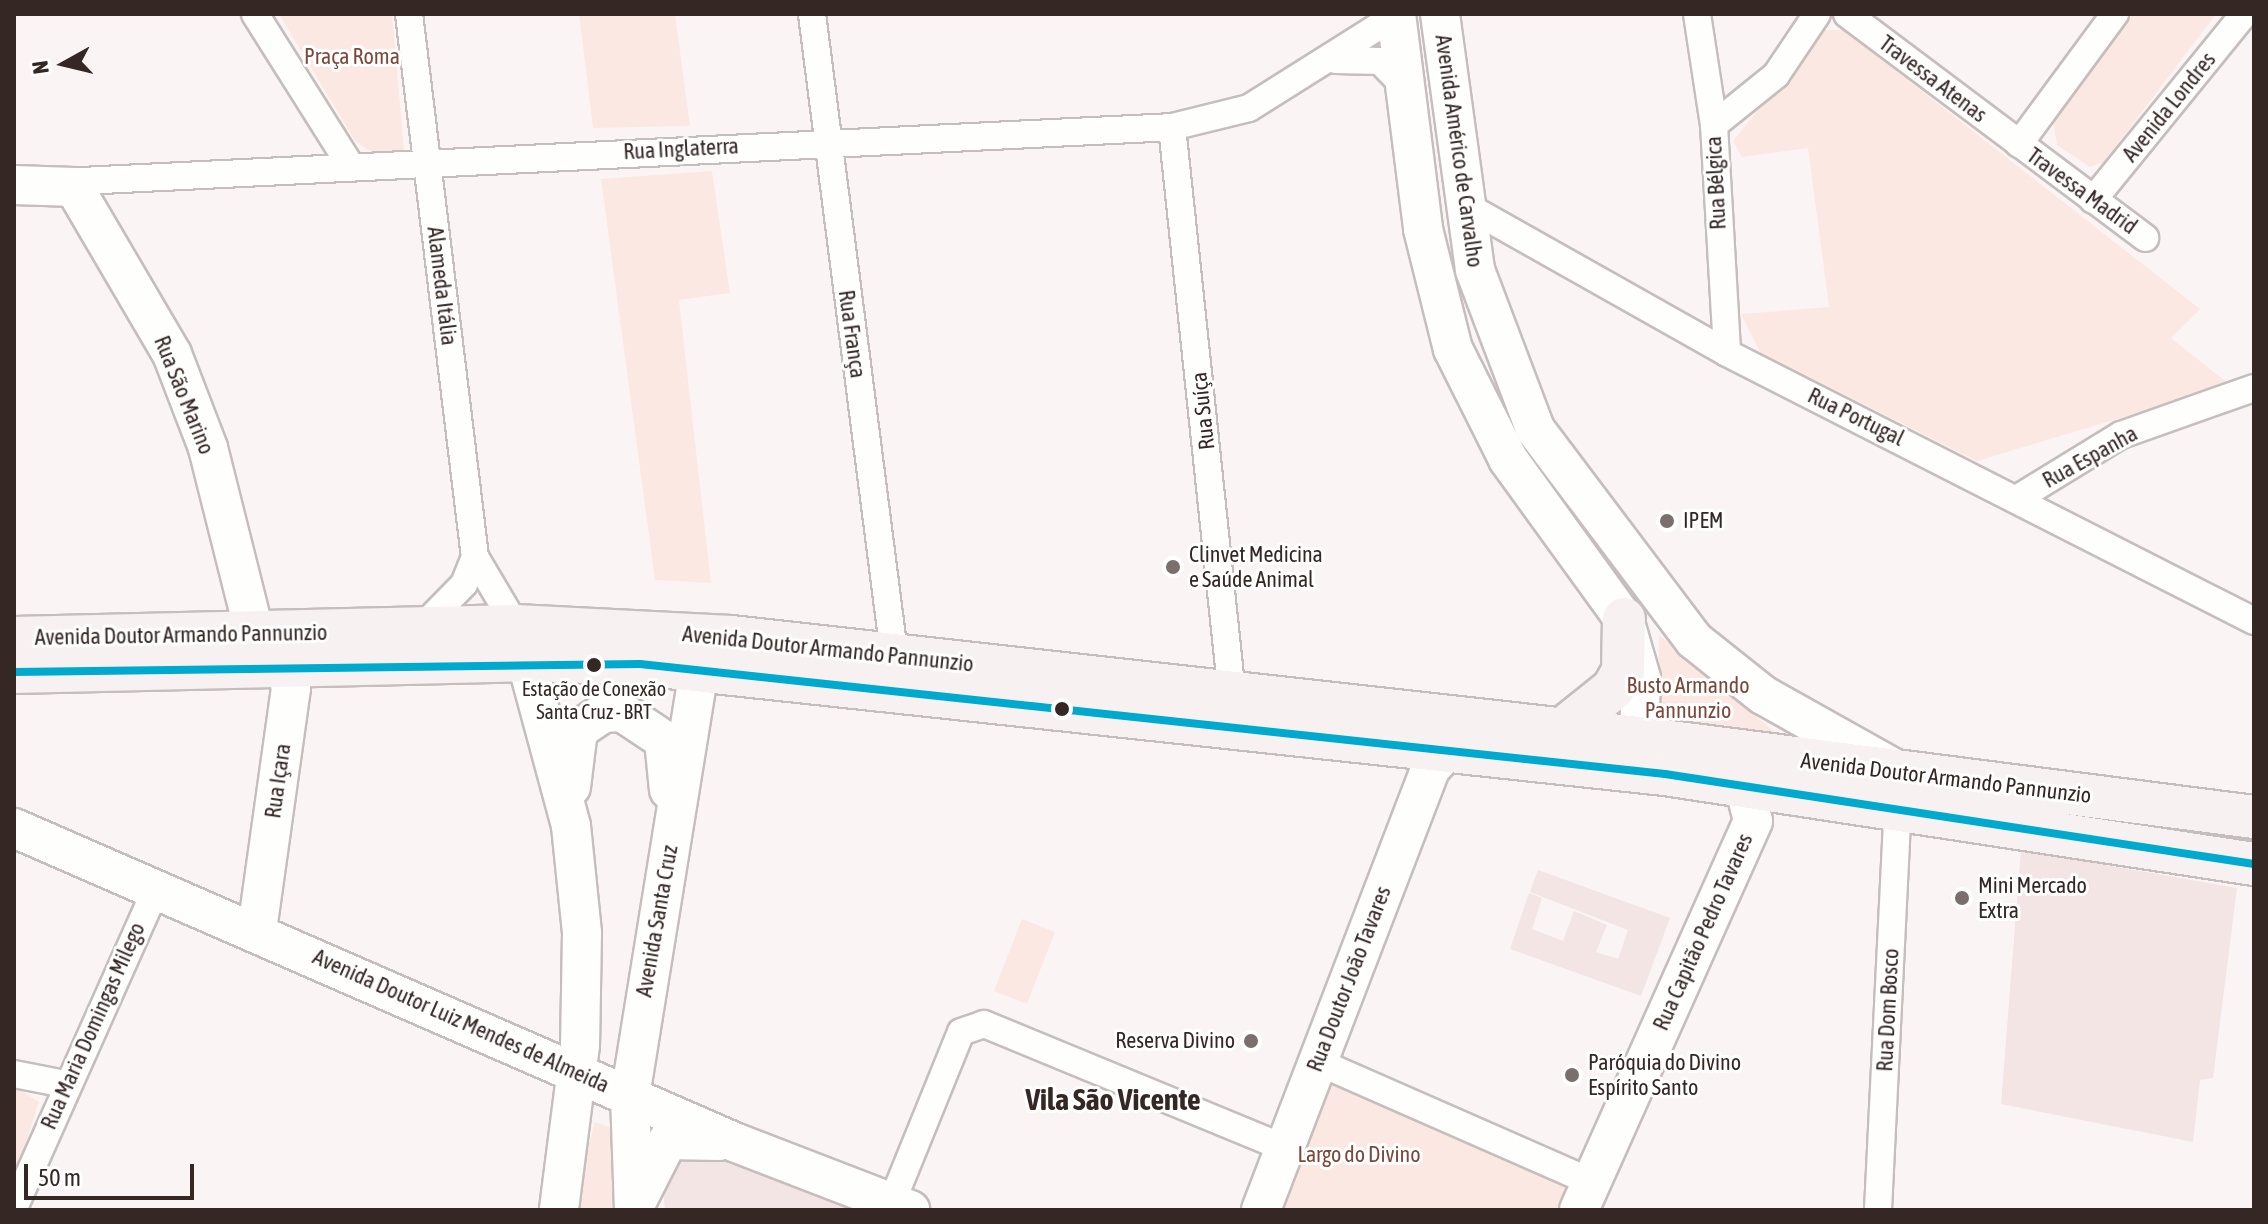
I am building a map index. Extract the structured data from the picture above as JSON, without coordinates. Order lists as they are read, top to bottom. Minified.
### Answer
{"streets":{"main road":["Rua Inglaterra","Avenida Américo de Carvalho","Rua São Marino","Avenida Doutor Armando Pannunzio","Rua Içara","Avenida Santa Cruz","Rua Capitão Pedro Tavares","Rua Doutor João Tavares","Avenida Doutor Luiz Mendes de Almeida"],"street":["Travessa Atenas","Avenida Londres","Rua Bélgica","Travessa Madrid","Alameda Itália","Rua França","Rua Suíça","Rua Portugal","Rua Espanha","Rua Dom Bosco","Rua Maria Domingas Milego"]},"crossings":[["Travessa Atenas","Travessa Madrid"],["Avenida Londres","Travessa Madrid"],["Rua Inglaterra","Avenida Américo de Carvalho"],["Rua Inglaterra","Alameda Itália"],["Rua Inglaterra","Rua França"],["Rua Inglaterra","Rua São Marino"],["Rua Inglaterra","Rua Suíça"],["Avenida Américo de Carvalho","Rua Portugal"],["Avenida Américo de Carvalho","Avenida Doutor Armando Pannunzio"],["Avenida Américo de Carvalho","Rua Dom Bosco"],["Rua Bélgica","Rua Portugal"],["Alameda Itália","Avenida Doutor Armando Pannunzio"],["Rua França","Avenida Doutor Armando Pannunzio"],["Rua São Marino","Avenida Doutor Armando Pannunzio"],["Rua São Marino","Rua Içara"],["Rua Suíça","Avenida Doutor Armando Pannunzio"],["Rua Portugal","Rua Espanha"],["Avenida Doutor Armando Pannunzio","Rua Içara"],["Avenida Doutor Armando Pannunzio","Avenida Santa Cruz"],["Avenida Doutor Armando Pannunzio","Rua Capitão Pedro Tavares"],["Avenida Doutor Armando Pannunzio","Rua Doutor João Tavares"],["Avenida Doutor Armando Pannunzio","Rua Dom Bosco"],["Rua Içara","Avenida Doutor Luiz Mendes de Almeida"],["Avenida Santa Cruz","Avenida Doutor Luiz Mendes de Almeida"],["Avenida Doutor Luiz Mendes de Almeida","Rua Maria Domingas Milego"]],"districts":["Vila São Vicente"],"parks":["Praça Roma","Busto Armando Pannunzio","Largo do Divino"],"places":["IPEM","Clinvet Medicina e Saúde Animal","Estação de Conexão Santa Cruz - BRT","Mini Mercado Extra","Reserva Divino","Paróquia do Divino Espírito Santo"],"scale_bar":"50 m","north":"left"}
